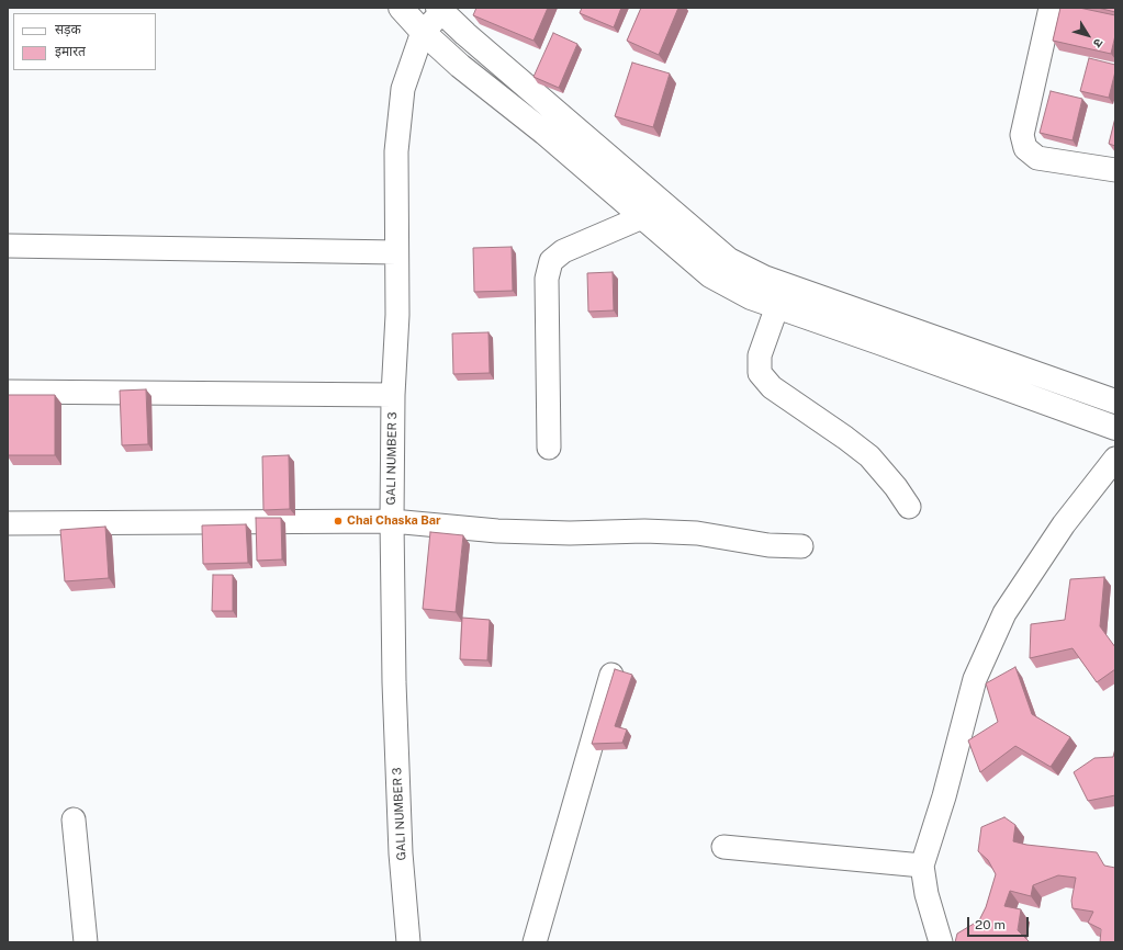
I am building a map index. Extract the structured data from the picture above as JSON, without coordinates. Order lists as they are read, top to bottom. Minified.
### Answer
{"streets":{"street":["GALI NUMBER 3"]},"places":["Chai Chaska Bar"],"legend":["सड़क","इमारत"],"scale_bar":"20 m","north":"bottom right"}
